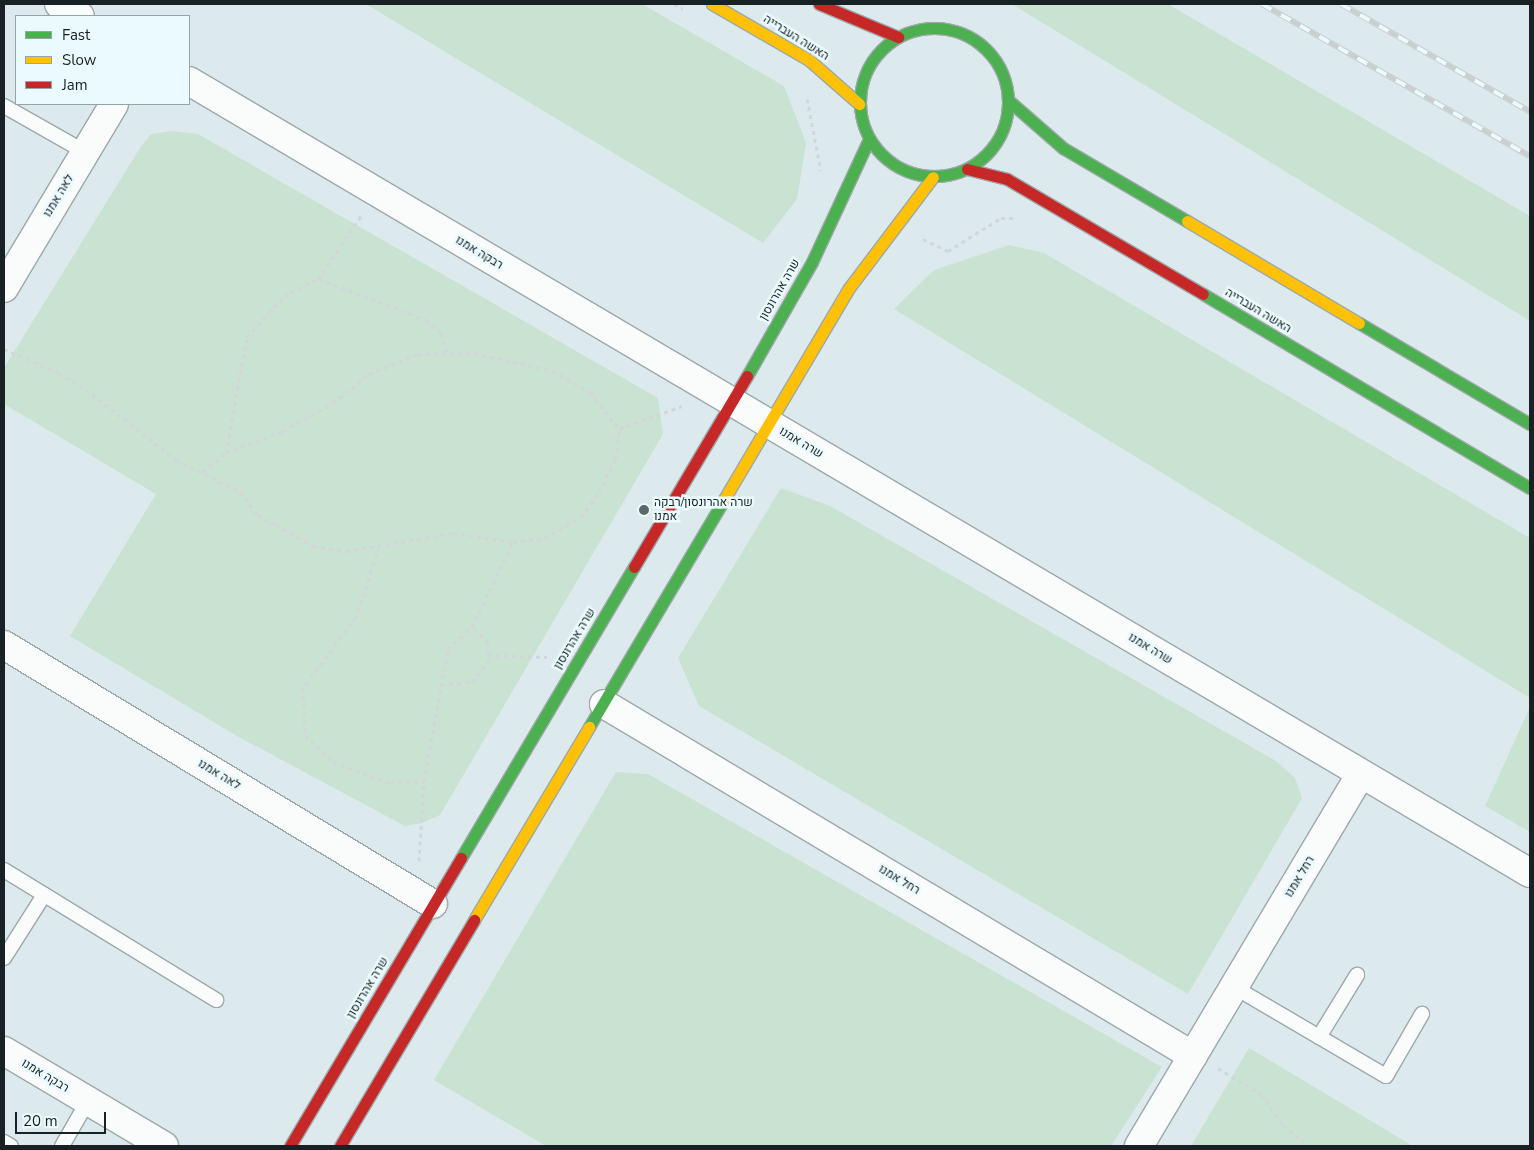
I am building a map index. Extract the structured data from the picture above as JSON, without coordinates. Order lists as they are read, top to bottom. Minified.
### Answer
{"streets":{"street":["האשה העברייה","לאה אמנו","רבקה אמנו","שרה אהרונסון","שרה אמנו","רחל אמנו"]},"crossings":[["האשה העברייה","שרה אהרונסון"],["לאה אמנו","שרה אהרונסון"],["רבקה אמנו","שרה אהרונסון"],["רבקה אמנו","שרה אמנו"],["שרה אמנו","רחל אמנו"]],"places":["שרה אהרונסון/רבקה אמנו"],"legend":["Fast","Slow","Jam"],"scale_bar":"20 m"}
